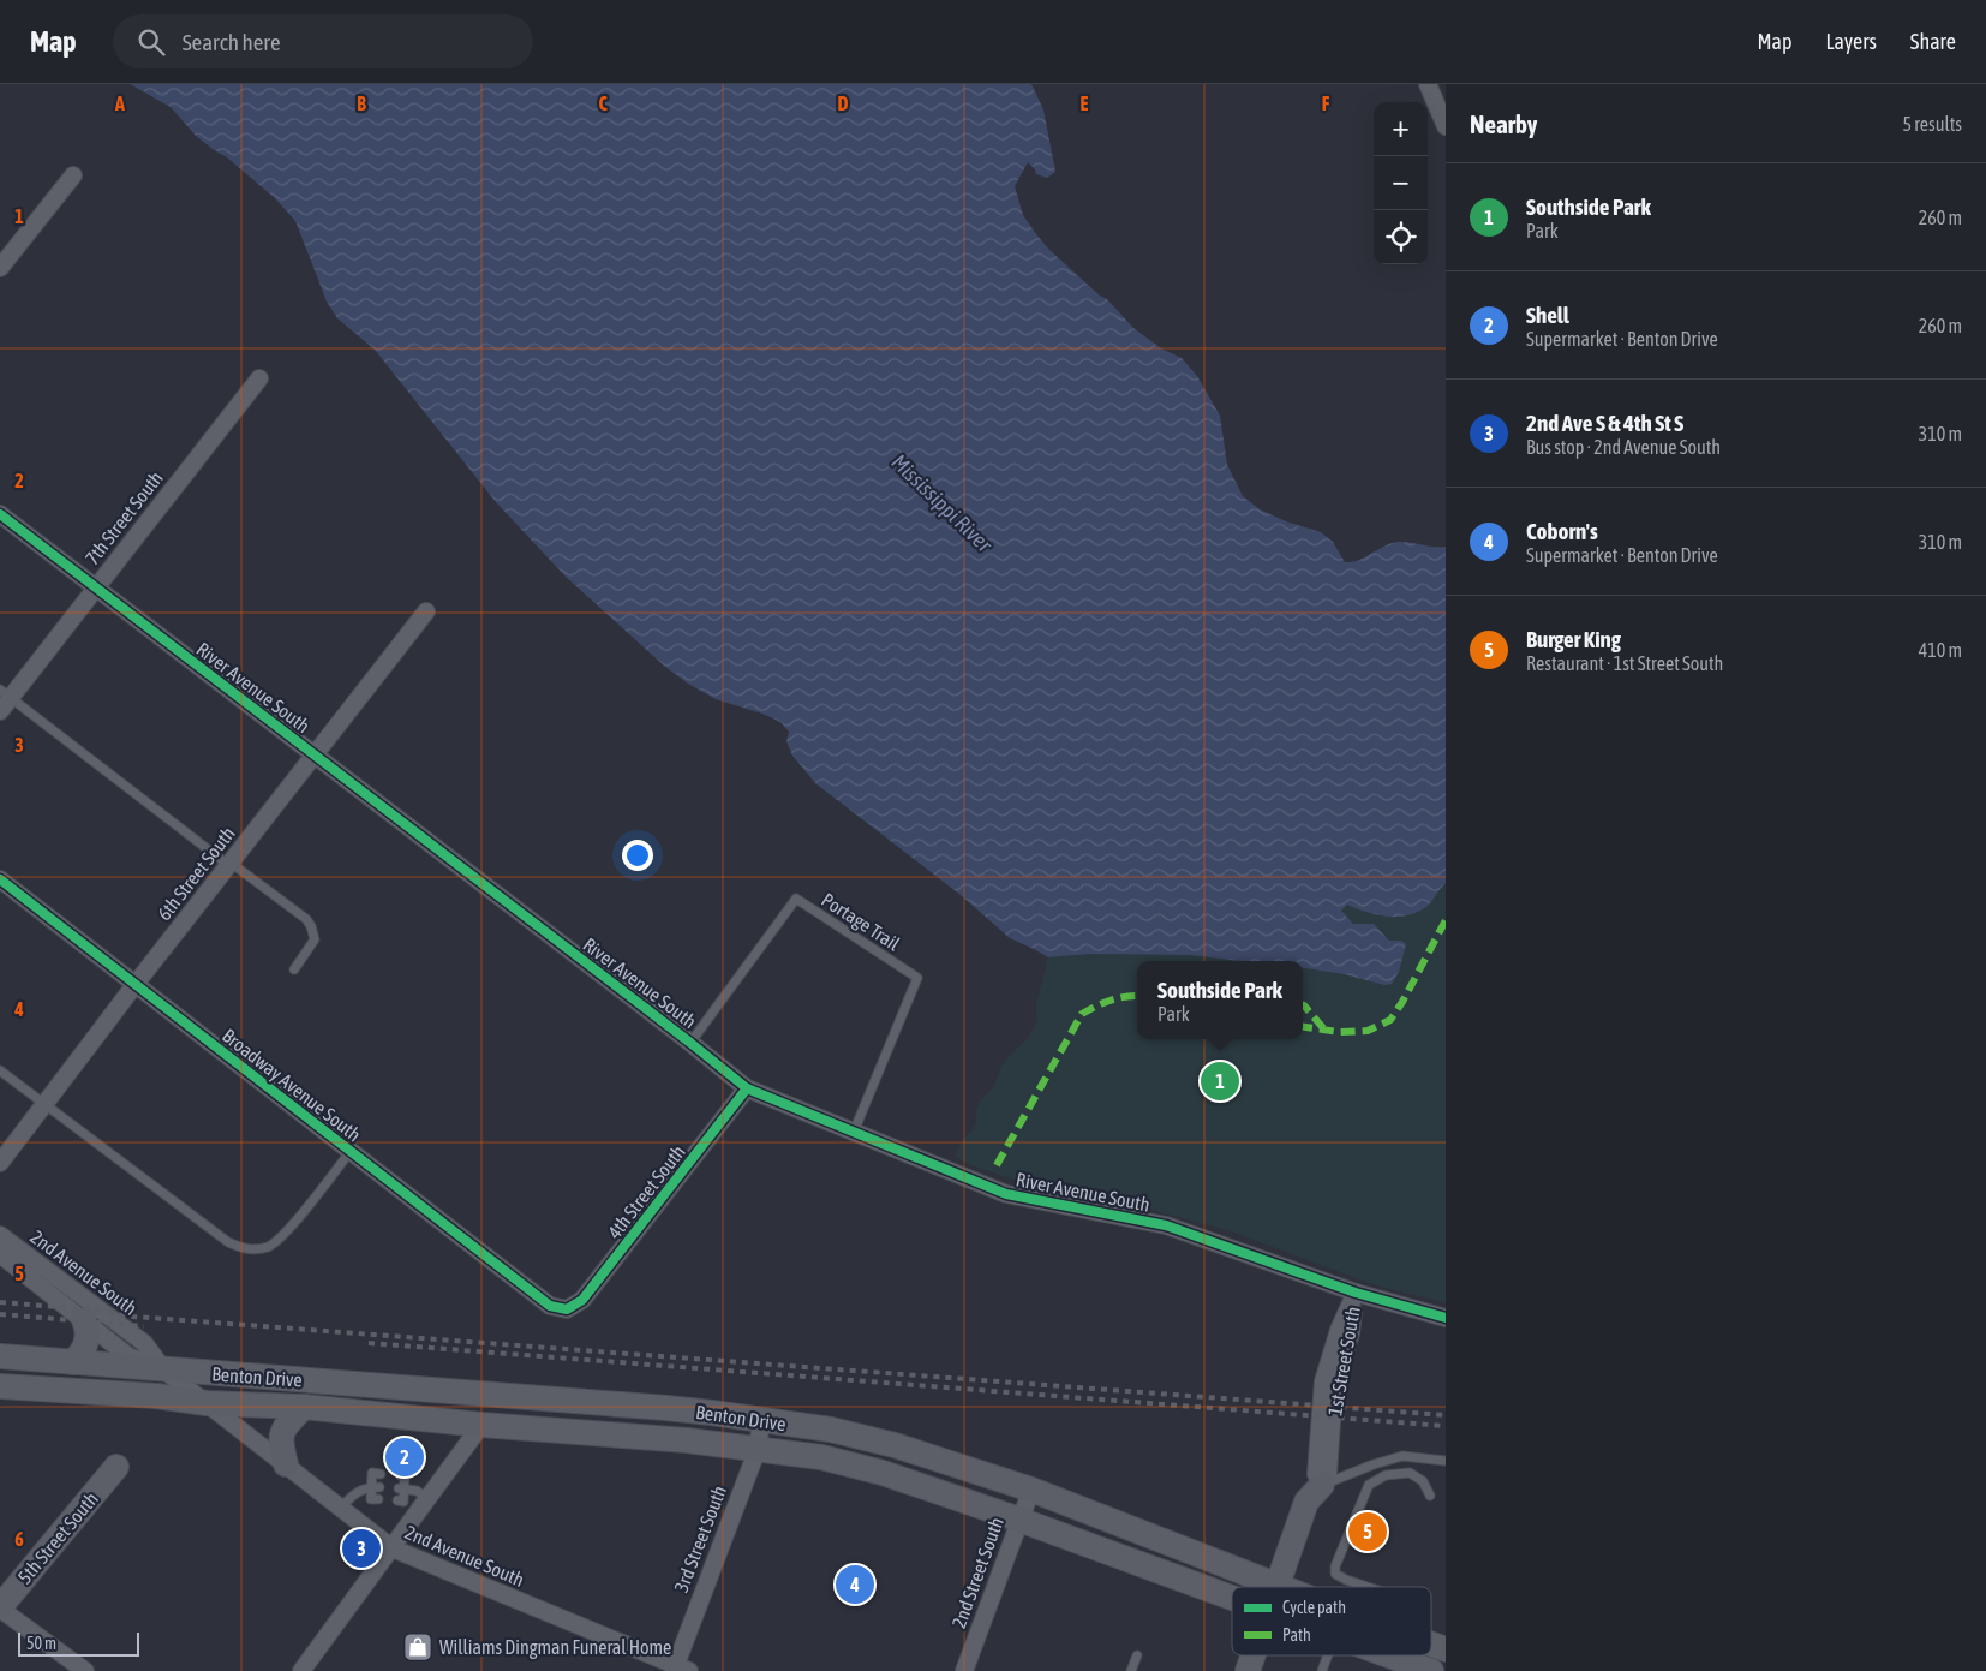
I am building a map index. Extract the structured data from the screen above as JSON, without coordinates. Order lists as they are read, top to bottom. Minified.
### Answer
{"streets":{"main road":["Benton Drive","5th Street South"],"street":["7th Street South","River Avenue South","6th Street South","Broadway Avenue South","4th Street South","2nd Avenue South","1st Street South","3rd Street South","2nd Street South"],"lane":["Portage Trail"]},"crossings":[["7th Street South","River Avenue South"],["River Avenue South","6th Street South"],["River Avenue South","Portage Trail"],["River Avenue South","4th Street South"],["River Avenue South","1st Street South"],["6th Street South","Broadway Avenue South"],["Broadway Avenue South","4th Street South"],["2nd Avenue South","Benton Drive"],["2nd Avenue South","3rd Street South"],["Benton Drive","3rd Street South"],["Benton Drive","2nd Street South"]],"water":["Mississippi River"],"places":{"shop":["Williams Dingman Funeral Home"]},"legend":["Cycle path","Path"],"scale_bar":"50 m","page":{"header":"Map","search":"Search here","nav":["Map","Layers","Share"],"heading":["Nearby","5 results"],"map_buttons":["+","−"],"list":[{"mark":"1","name":"Southside Park","note":"Park","value":"260 m"},{"mark":"2","name":"Shell","note":"Supermarket · Benton Drive","value":"260 m"},{"mark":"3","name":"2nd Ave S & 4th St S","note":"Bus stop · 2nd Avenue South","value":"310 m"},{"mark":"4","name":"Coborn's","note":"Supermarket · Benton Drive","value":"310 m"},{"mark":"5","name":"Burger King","note":"Restaurant · 1st Street South","value":"410 m"}],"popup":["Southside Park","Park"],"pins":["1","2","5","3","4"],"scale":"50 m"},"grid":{"columns":["A","B","C","D","E","F"],"rows":["1","2","3","4","5","6"]}}
